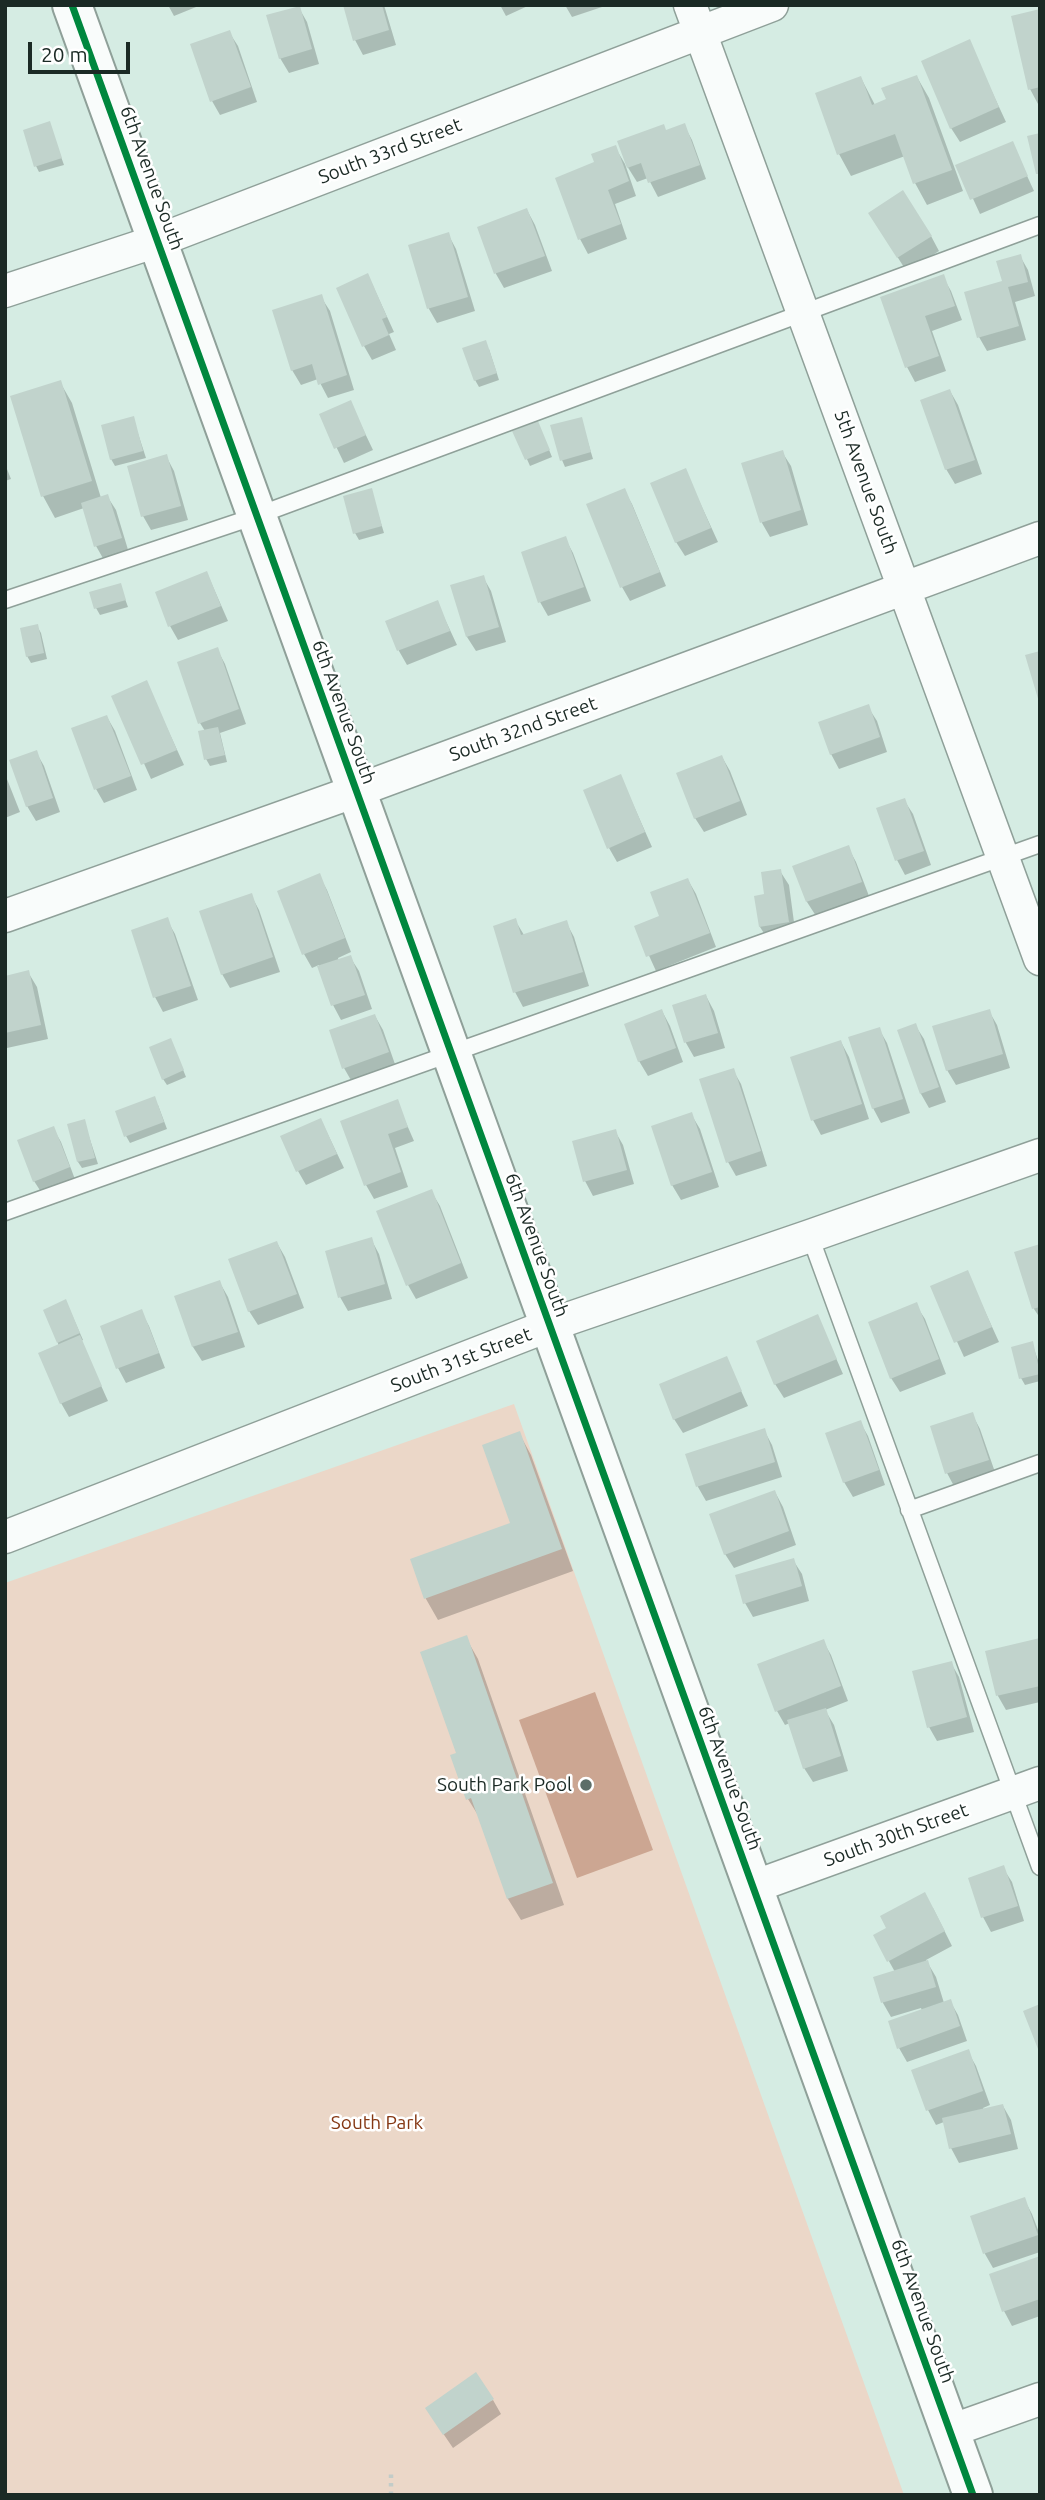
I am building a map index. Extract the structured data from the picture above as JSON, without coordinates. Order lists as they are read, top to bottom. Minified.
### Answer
{"streets":{"street":["South 33rd Street","6th Avenue South","5th Avenue South","South 32nd Street","South 31st Street","South 30th Street"]},"crossings":[["South 33rd Street","6th Avenue South"],["South 33rd Street","5th Avenue South"],["6th Avenue South","South 32nd Street"],["6th Avenue South","South 31st Street"],["6th Avenue South","South 30th Street"],["5th Avenue South","South 32nd Street"]],"parks":["South Park"],"places":["South Park Pool"],"scale_bar":"20 m"}
